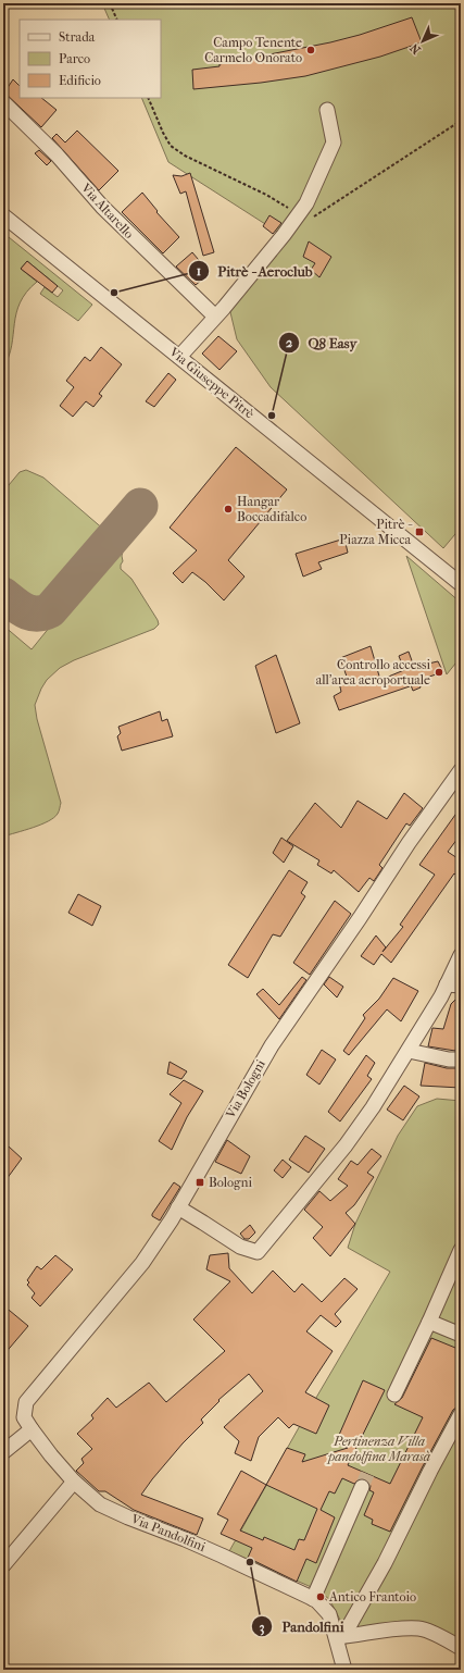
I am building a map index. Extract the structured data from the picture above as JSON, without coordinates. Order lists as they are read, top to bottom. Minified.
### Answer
{"streets":{"street":["Via Altarello","Via Giuseppe Pitrè","Via Bologni","Via Pandolfini"]},"crossings":[["Via Bologni","Via Pandolfini"]],"parks":["Pertinenza Villa pandolfina Marasà"],"places":{"other":["Campo Tenente Carmelo Onorato","Pitrè - Aeroclub","Q8 Easy","Hangar Boccadifalco","Controllo accessi all'area aeroportuale","Pandolfini","Antico Frantoio"],"transit":["Pitrè - Piazza Micca","Bologni"]},"legend":["Strada","Parco","Edificio"],"north":"bottom left"}
